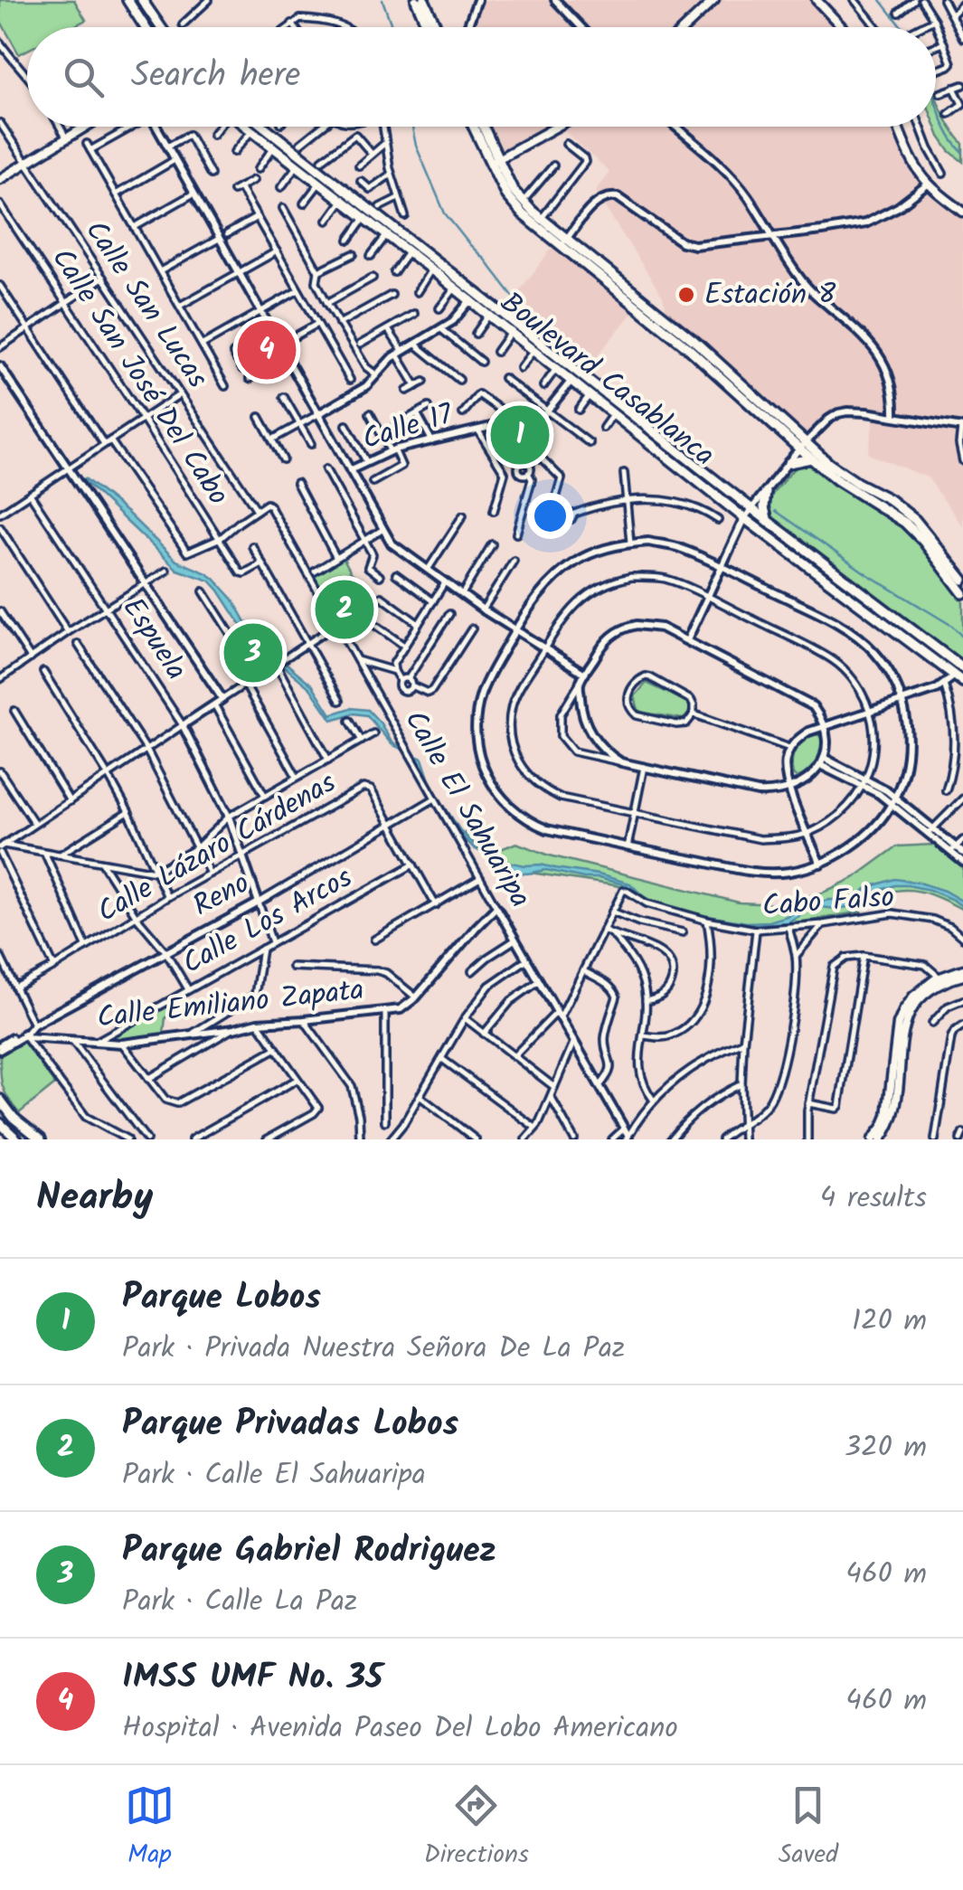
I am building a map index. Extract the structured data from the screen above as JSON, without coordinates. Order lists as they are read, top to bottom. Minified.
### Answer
{"streets":{"main road":["Boulevard Casablanca"],"street":["Calle San Lucas","Calle San José Del Cabo","Calle 17","Espuela","Calle El Sahuaripa","Calle Lázaro Cárdenas","Reno","Cabo Falso","Calle Los Arcos","Calle Emiliano Zapata"]},"crossings":[["Calle San Lucas","Calle El Sahuaripa"],["Espuela","Calle Lázaro Cárdenas"],["Espuela","Reno"],["Calle El Sahuaripa","Reno"],["Calle Lázaro Cárdenas","Reno"],["Calle Lázaro Cárdenas","Calle Los Arcos"],["Reno","Calle Emiliano Zapata"],["Calle Los Arcos","Calle Emiliano Zapata"]],"places":["Estación 8"],"page":{"search":"Search here","pins":["4","1","2","3"],"heading":["Nearby","4 results"],"list":[{"mark":"1","name":"Parque Lobos","note":"Park · Privada Nuestra Señora De La Paz","value":"120 m"},{"mark":"2","name":"Parque Privadas Lobos","note":"Park · Calle El Sahuaripa","value":"320 m"},{"mark":"3","name":"Parque Gabriel Rodriguez","note":"Park · Calle La Paz","value":"460 m"},{"mark":"4","name":"IMSS UMF No. 35","note":"Hospital · Avenida Paseo Del Lobo Americano","value":"460 m"}],"nav":["Map","Directions","Saved"]}}
